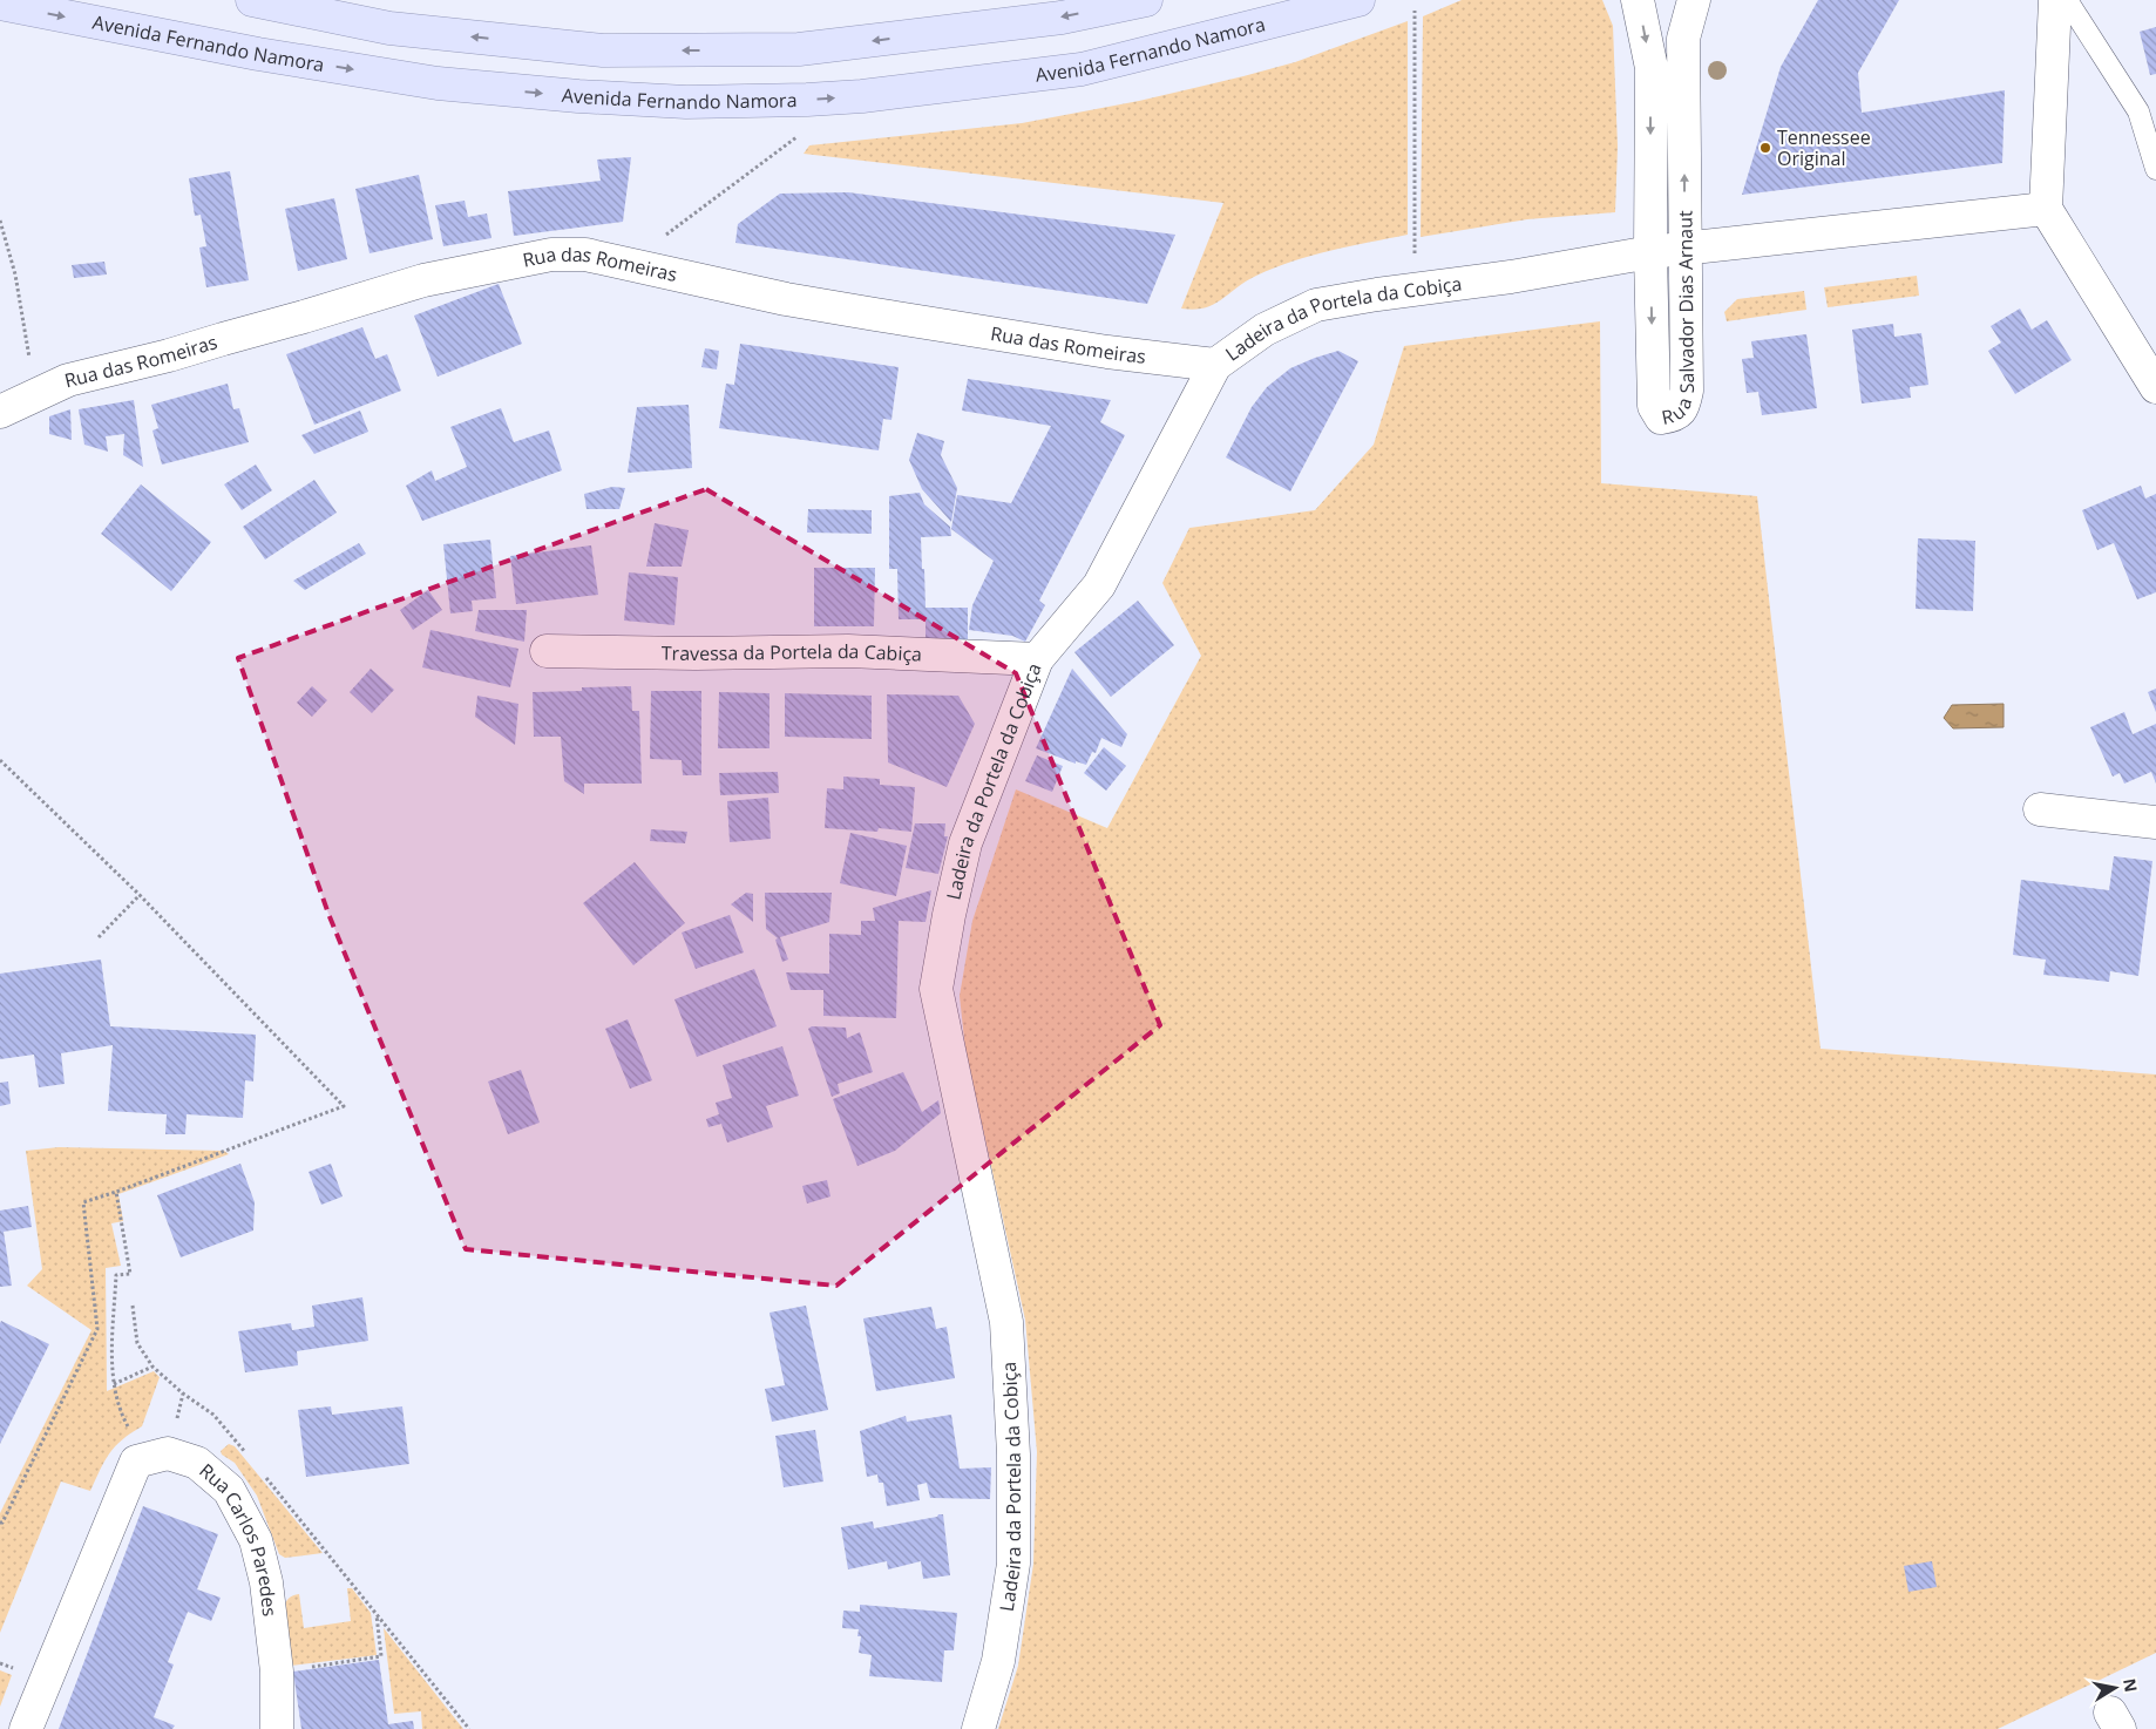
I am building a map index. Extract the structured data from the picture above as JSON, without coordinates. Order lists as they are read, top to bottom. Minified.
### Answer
{"streets":{"main road":["Avenida Fernando Namora"],"street":["Rua das Romeiras","Rua Salvador Dias Arnaut","Ladeira da Portela da Cobiça","Travessa da Portela da Cabiça","Rua Carlos Paredes"]},"crossings":[["Rua das Romeiras","Ladeira da Portela da Cobiça"],["Rua Salvador Dias Arnaut","Ladeira da Portela da Cobiça"],["Ladeira da Portela da Cobiça","Travessa da Portela da Cabiça"]],"places":["Tennessee Original"],"north":"right"}
